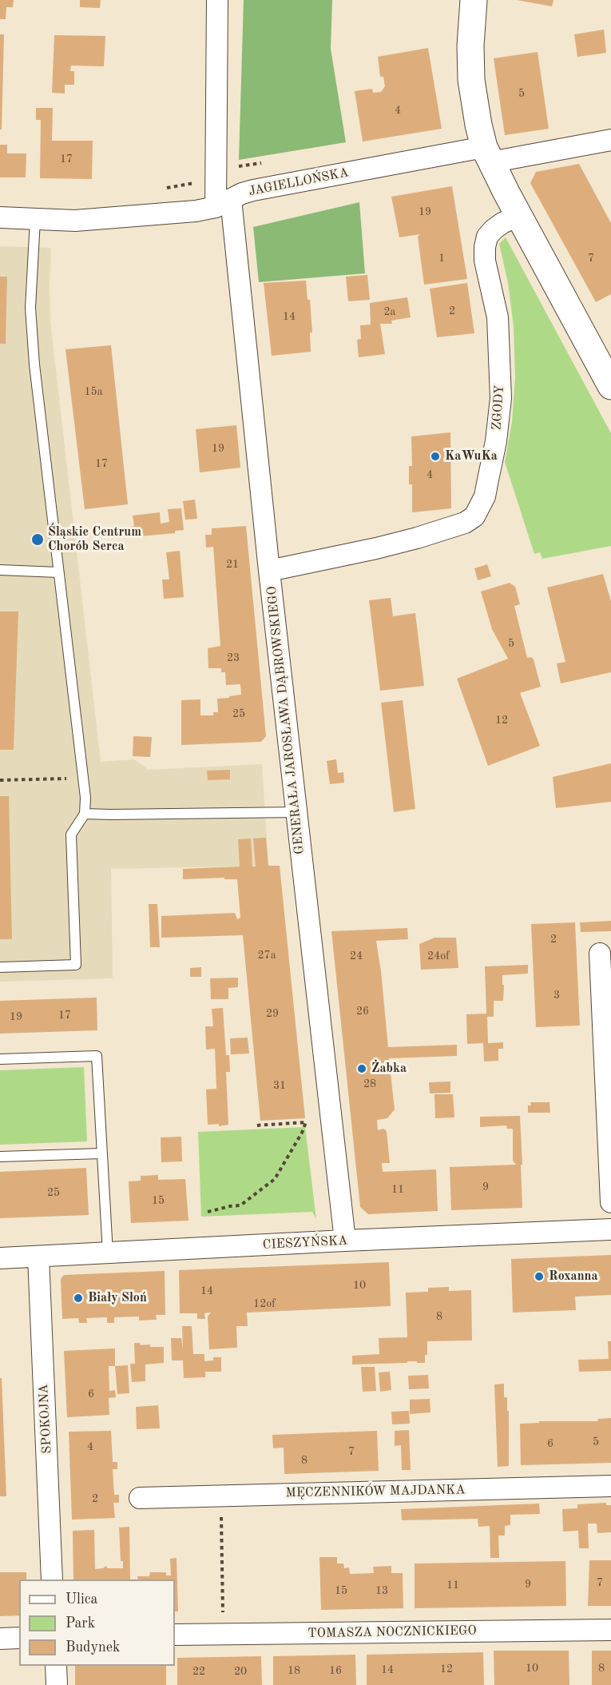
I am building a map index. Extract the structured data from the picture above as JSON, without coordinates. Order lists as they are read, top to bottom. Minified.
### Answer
{"streets":{"street":["JAGIELLOŃSKA","ZGODY","GENERAŁA JAROSŁAWA DĄBROWSKIEGO","CIESZYŃSKA","SPOKOJNA","MĘCZENNIKÓW MAJDANKA","TOMASZA NOCZNICKIEGO"]},"crossings":[["JAGIELLOŃSKA","GENERAŁA JAROSŁAWA DĄBROWSKIEGO"],["ZGODY","GENERAŁA JAROSŁAWA DĄBROWSKIEGO"],["GENERAŁA JAROSŁAWA DĄBROWSKIEGO","CIESZYŃSKA"],["CIESZYŃSKA","SPOKOJNA"]],"places":["KaWuKa","Śląskie Centrum Chorób Serca","Żabka","Roxanna","Biały Słoń"],"house_numbers":["5","4","17","19","1","7","2","2a","14","15a","19","17","4","21","5","23","25","12","2","27a","24","24of","3","26","29","17","19","28","31","9","11","25","15","10","14","12of","8","6","5","6","4","7","8","2","7","9","11","15","13","10","8","12","14","18","16","22","20"],"legend":["Ulica","Park","Budynek"]}
